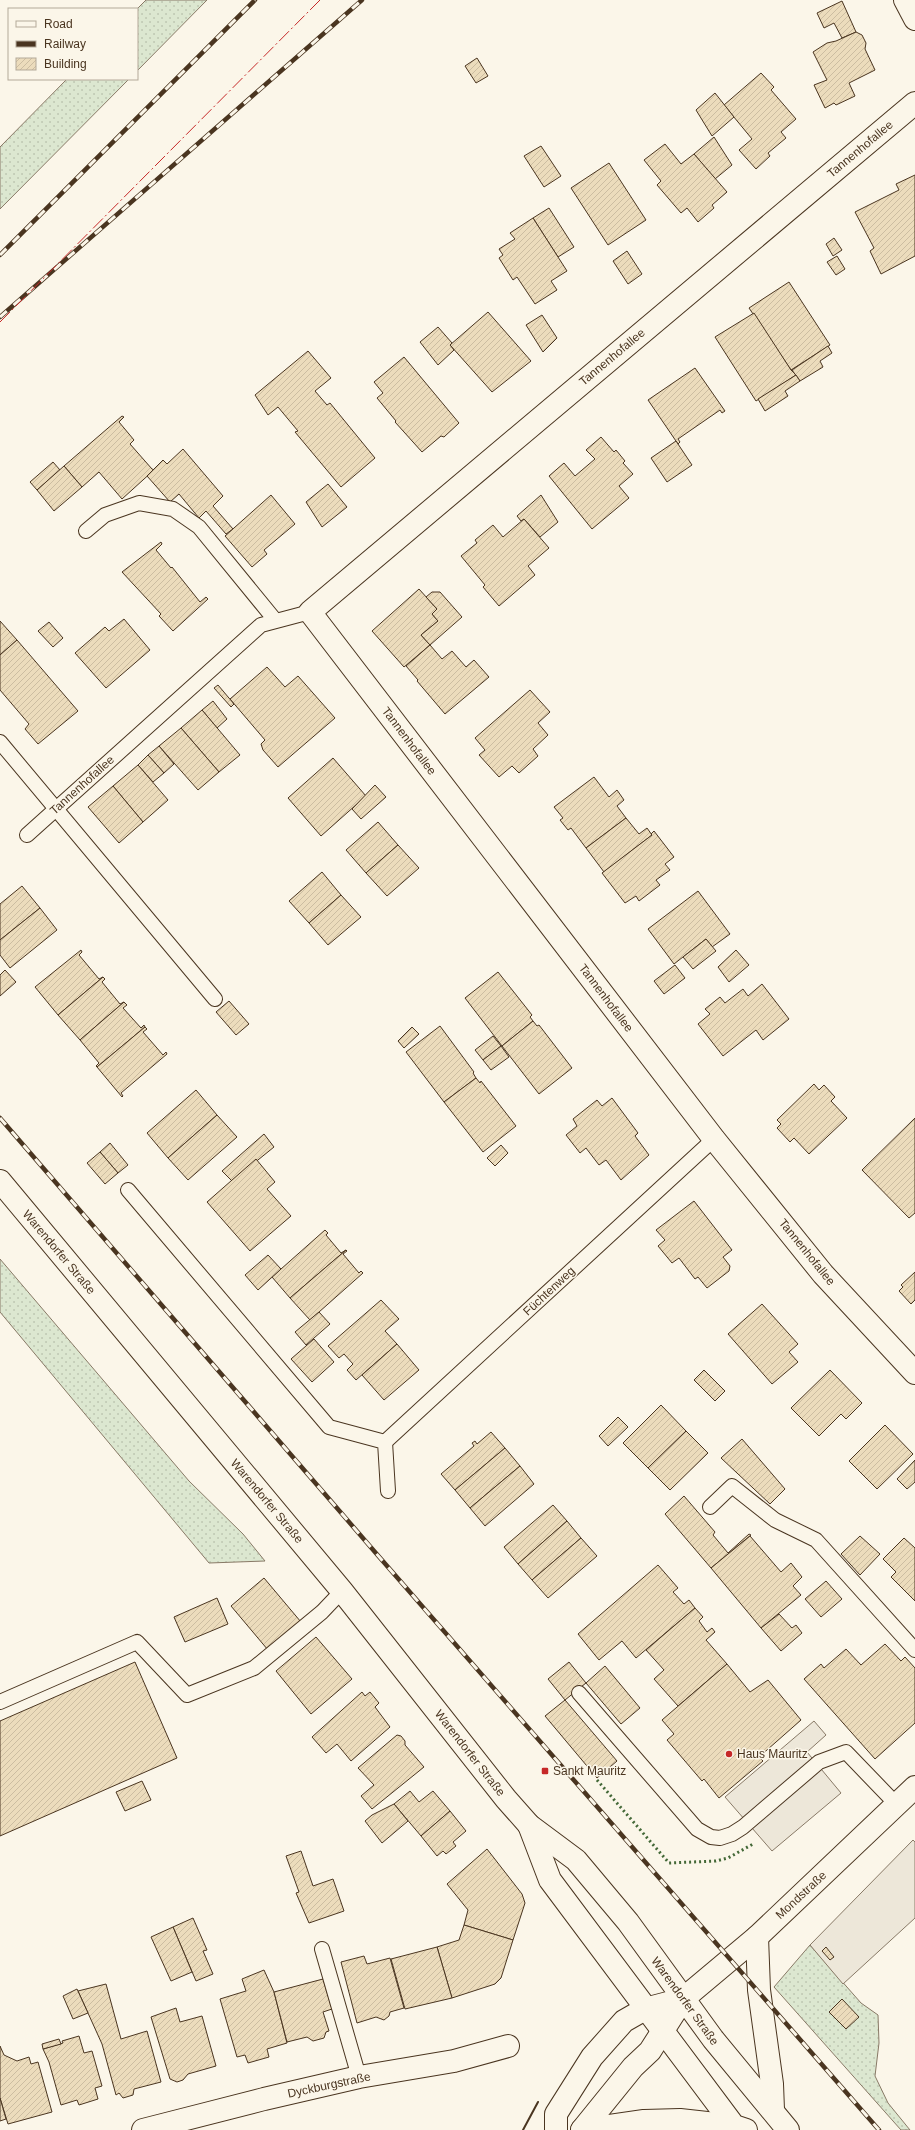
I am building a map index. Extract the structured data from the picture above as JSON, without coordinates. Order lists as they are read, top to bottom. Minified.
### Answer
{"streets":{"street":["Tannenhofallee","Warendorfer Straße","Mondstraße","Dyckburgstraße"],"lane":["Füchtenweg"]},"crossings":[["Tannenhofallee","Füchtenweg"],["Warendorfer Straße","Mondstraße"]],"places":{"other":["Haus Mauritz"],"transit":["Sankt Mauritz"]},"legend":["Road","Railway","Building"]}
